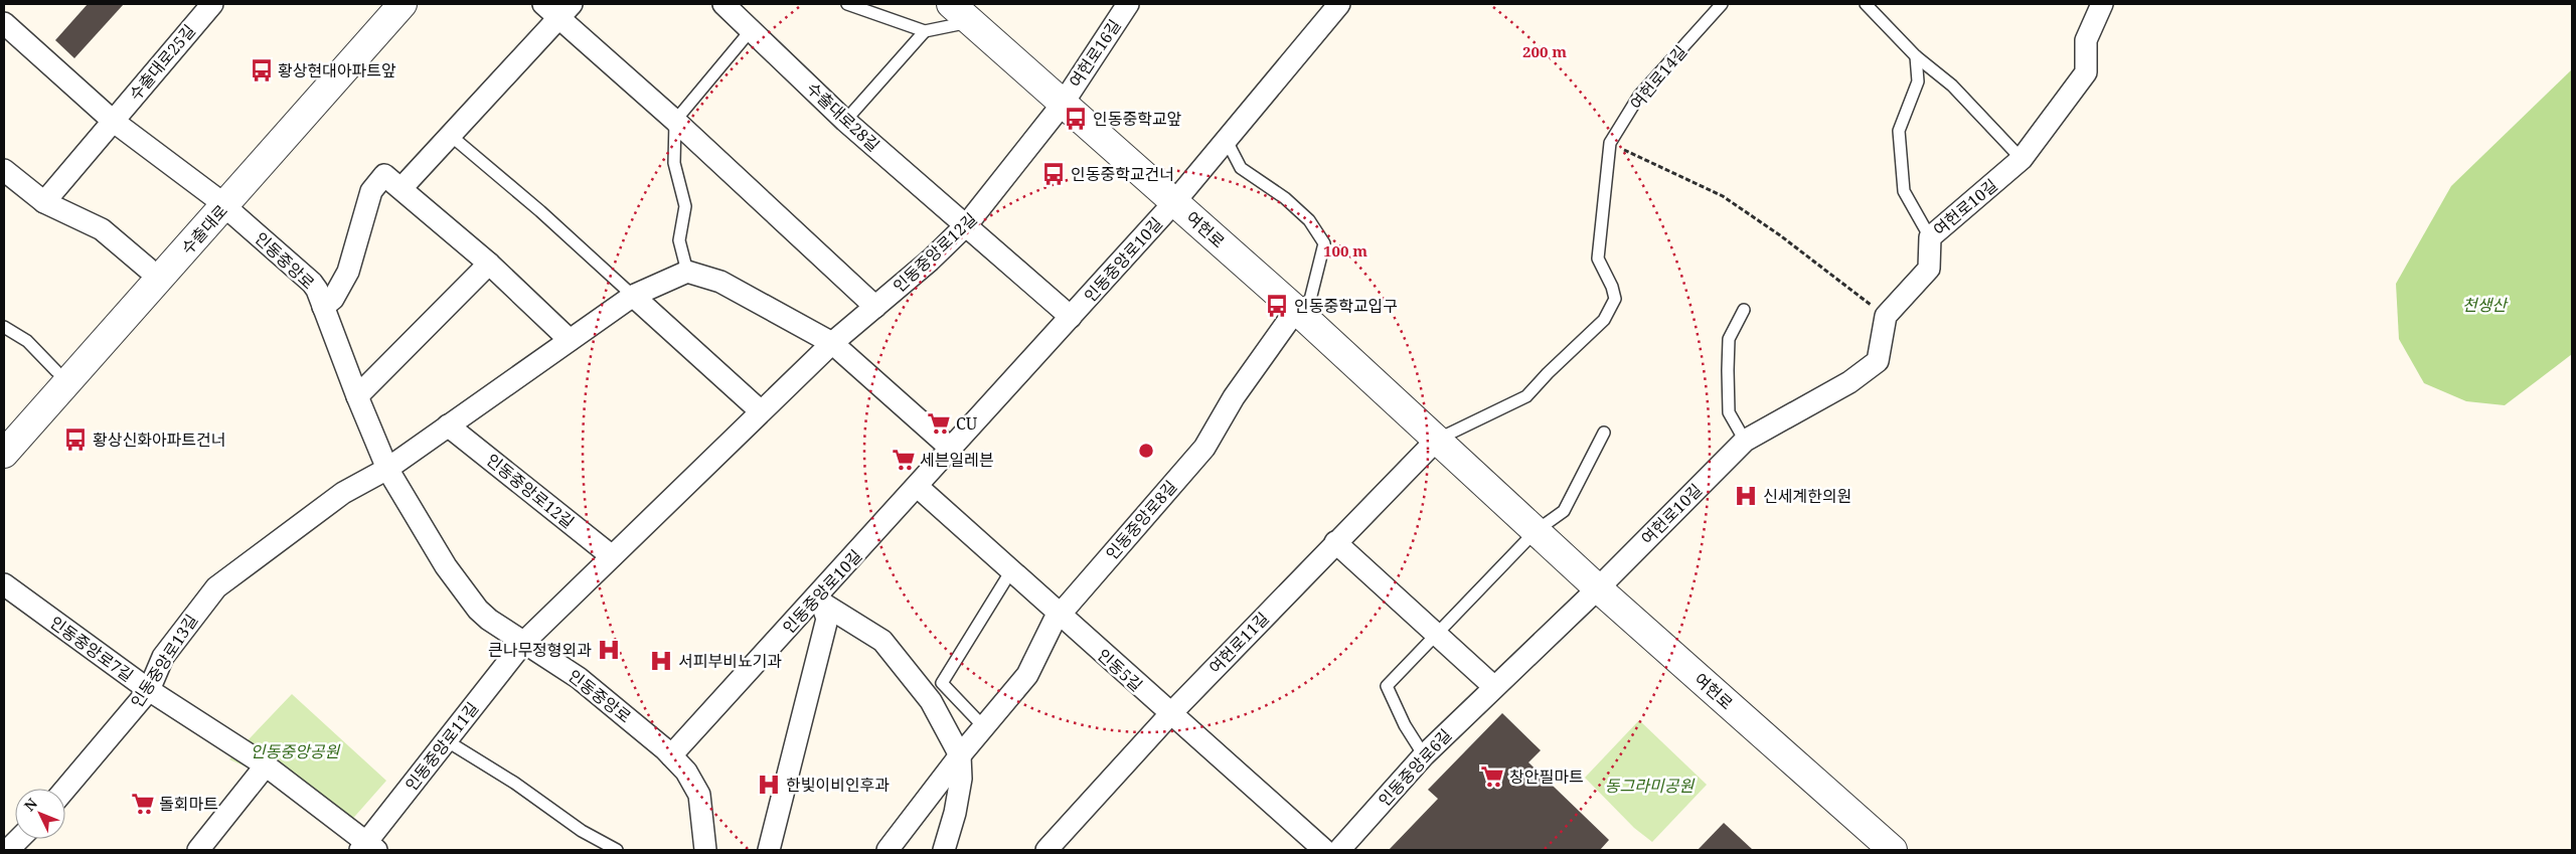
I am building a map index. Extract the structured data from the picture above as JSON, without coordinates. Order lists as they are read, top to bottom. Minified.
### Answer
{"streets":{"street":["여헌로16길","수출대로25길","수출대로28길","여헌로10길","수출대로","여헌로","인동중앙로12길","인동중앙로10길","인동중앙로","인동중앙로8길","여헌로11길","인동중앙로7길","인동중앙로13길","인동5길","인동중앙로11길","인동중앙로6길"],"lane":["여헌로14길"]},"crossings":[["여헌로16길","여헌로"],["여헌로16길","인동중앙로12길"],["여헌로14길","여헌로"],["여헌로14길","여헌로11길"],["수출대로28길","인동중앙로12길"],["수출대로28길","인동중앙로10길"],["여헌로10길","여헌로"],["여헌로10길","인동중앙로6길"],["수출대로","인동중앙로"],["여헌로","인동중앙로12길"],["여헌로","인동중앙로10길"],["여헌로","인동중앙로8길"],["여헌로","여헌로11길"],["여헌로","인동중앙로6길"],["인동중앙로12길","인동중앙로10길"],["인동중앙로12길","인동중앙로"],["인동중앙로12길","인동중앙로11길"],["인동중앙로10길","인동중앙로"],["인동중앙로10길","인동5길"],["인동중앙로","인동중앙로13길"],["인동중앙로","인동중앙로11길"],["인동중앙로8길","인동5길"],["여헌로11길","인동5길"],["인동중앙로7길","인동중앙로13길"],["인동중앙로7길","인동중앙로11길"]],"parks":["천생산","인동중앙공원","동그라미공원"],"places":{"bus stop":["황상현대아파트앞","인동중학교앞","인동중학교건너","인동중학교입구","황상신화아파트건너"],"supermarket":["CU","세븐일레븐","창안필마트","돌회마트"],"hospital":["신세계한의원","큰나무정형외과","서피부비뇨기과","한빛이비인후과"]},"north":"top left","rings":["200 m","100 m"]}
